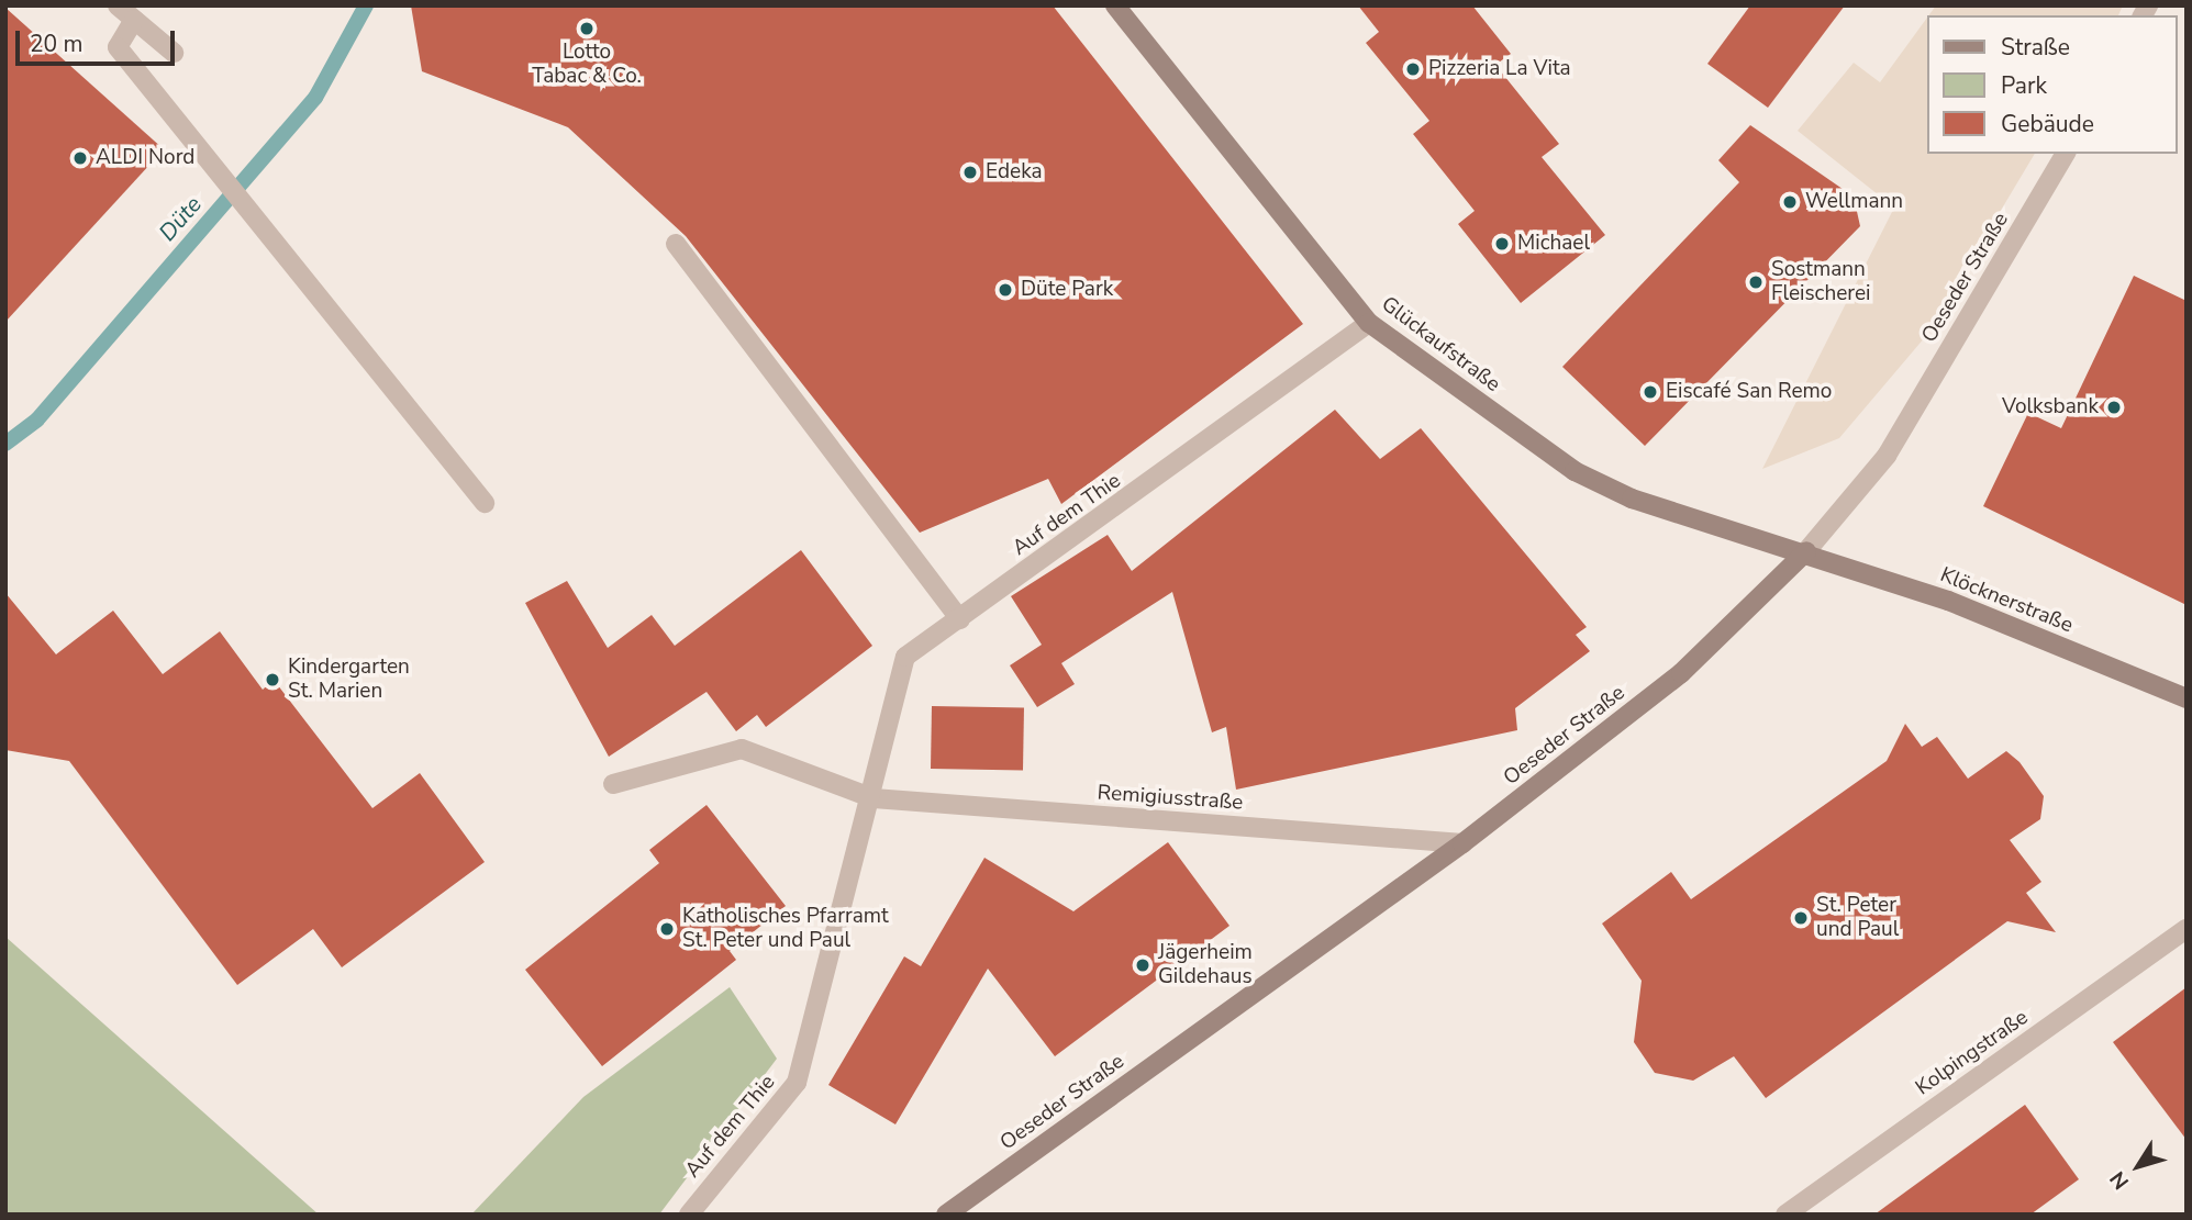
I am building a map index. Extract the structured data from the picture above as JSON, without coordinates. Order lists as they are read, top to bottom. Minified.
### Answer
{"streets":{"main road":["Oeseder Straße","Glückaufstraße","Klöcknerstraße"],"street":["Auf dem Thie","Remigiusstraße","Kolpingstraße"]},"crossings":[["Oeseder Straße","Glückaufstraße"],["Oeseder Straße","Klöcknerstraße"],["Oeseder Straße","Remigiusstraße"],["Glückaufstraße","Auf dem Thie"],["Glückaufstraße","Klöcknerstraße"],["Auf dem Thie","Remigiusstraße"]],"water":["Düte"],"places":["Lotto Tabac & Co.","Pizzeria La Vita","ALDI Nord","Edeka","Wellmann","Michael","Sostmann Fleischerei","Düte Park","Eiscafé San Remo","Volksbank","Kindergarten St. Marien","St. Peter und Paul","Katholisches Pfarramt St. Peter und Paul","Jägerheim Gildehaus"],"legend":["Straße","Park","Gebäude"],"scale_bar":"20 m","north":"bottom left"}
